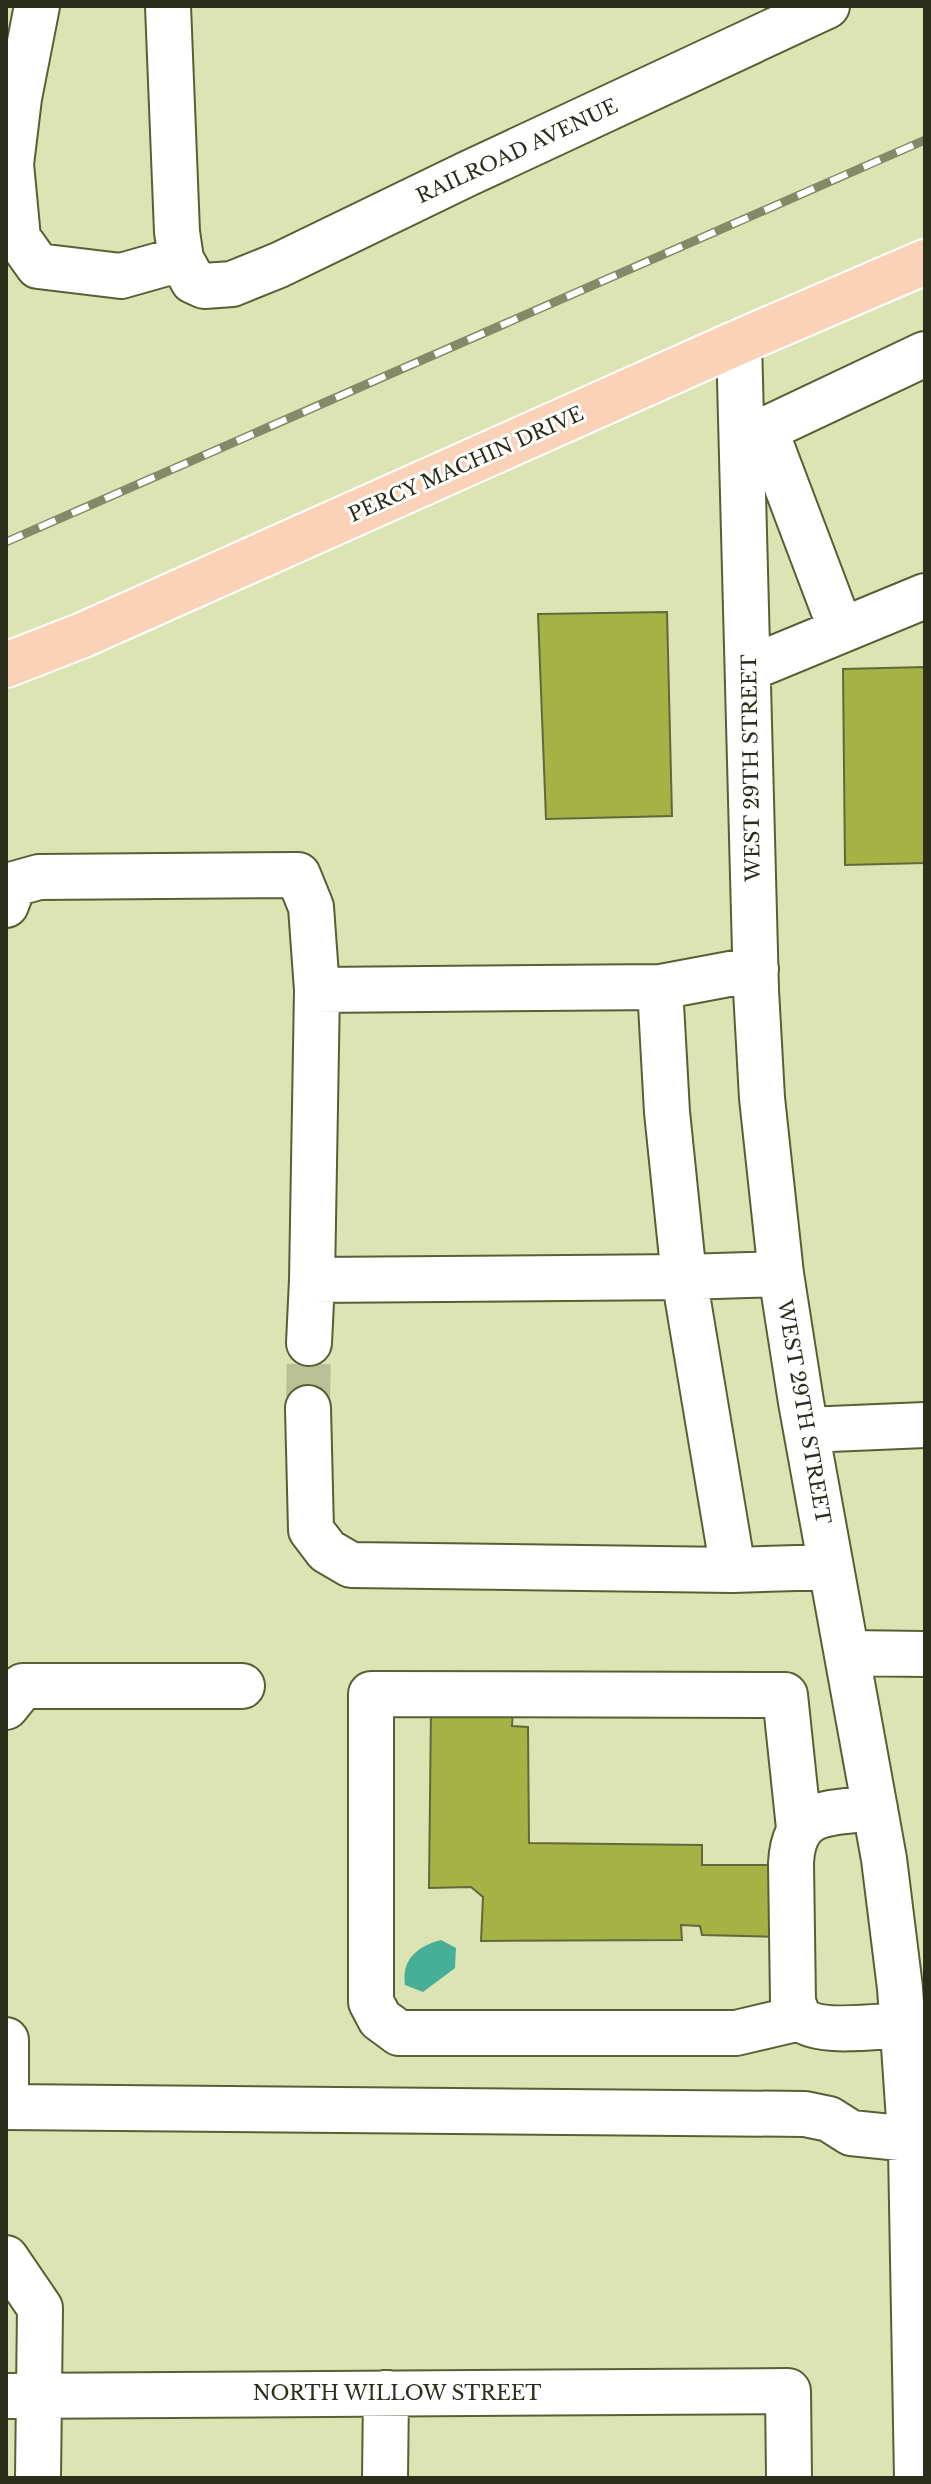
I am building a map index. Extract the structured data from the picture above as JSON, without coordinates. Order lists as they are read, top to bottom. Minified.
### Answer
{"streets":{"main road":["PERCY MACHIN DRIVE"],"street":["RAILROAD AVENUE","WEST 29TH STREET","NORTH WILLOW STREET"]},"crossings":[["PERCY MACHIN DRIVE","WEST 29TH STREET"]]}
